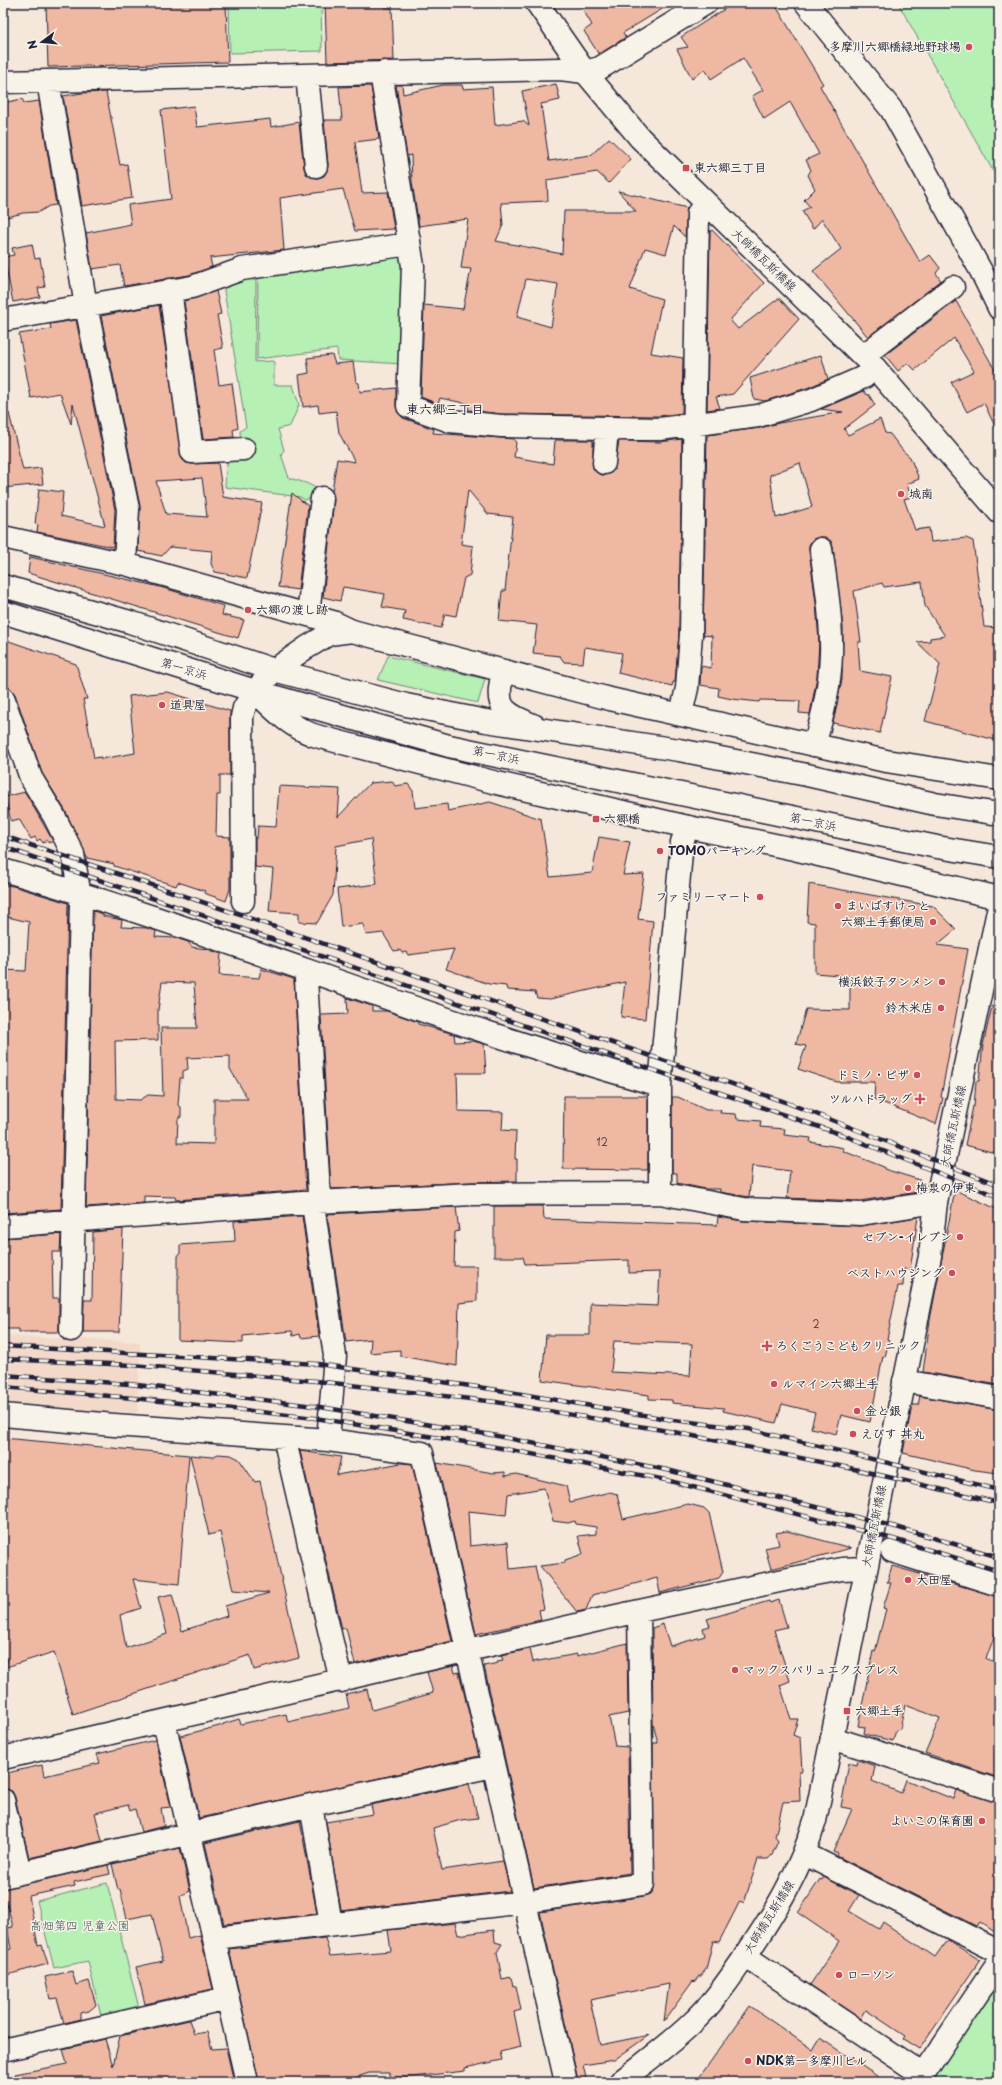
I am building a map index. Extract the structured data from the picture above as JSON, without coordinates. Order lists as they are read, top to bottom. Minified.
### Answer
{"streets":{"main road":["大師橋瓦斯橋線","第一京浜"]},"districts":["東六郷三丁目"],"parks":["高畑第四 児童公園"],"places":{"other":["多摩川六郷橋緑地野球場","城南","六郷の渡し跡","道具屋","TOMOパーキング","ファミリーマート","まいばすけっと","六郷土手郵便局","横浜餃子タンメン","鈴木米店","ドミノ・ピザ","梅泉の伊東","セブン-イレブン","ベストハウジング","ルマイン六郷土手","金と銀","えびす 丼丸","大田屋","マックスバリュエクスプレス","よいこの保育園","ローソン","NDK第一多摩川ビル"],"transit":["東六郷三丁目","六郷橋","六郷土手"],"health":["ツルハドラッグ","ろくごうこどもクリニック"]},"house_numbers":["12","2"],"north":"left"}
